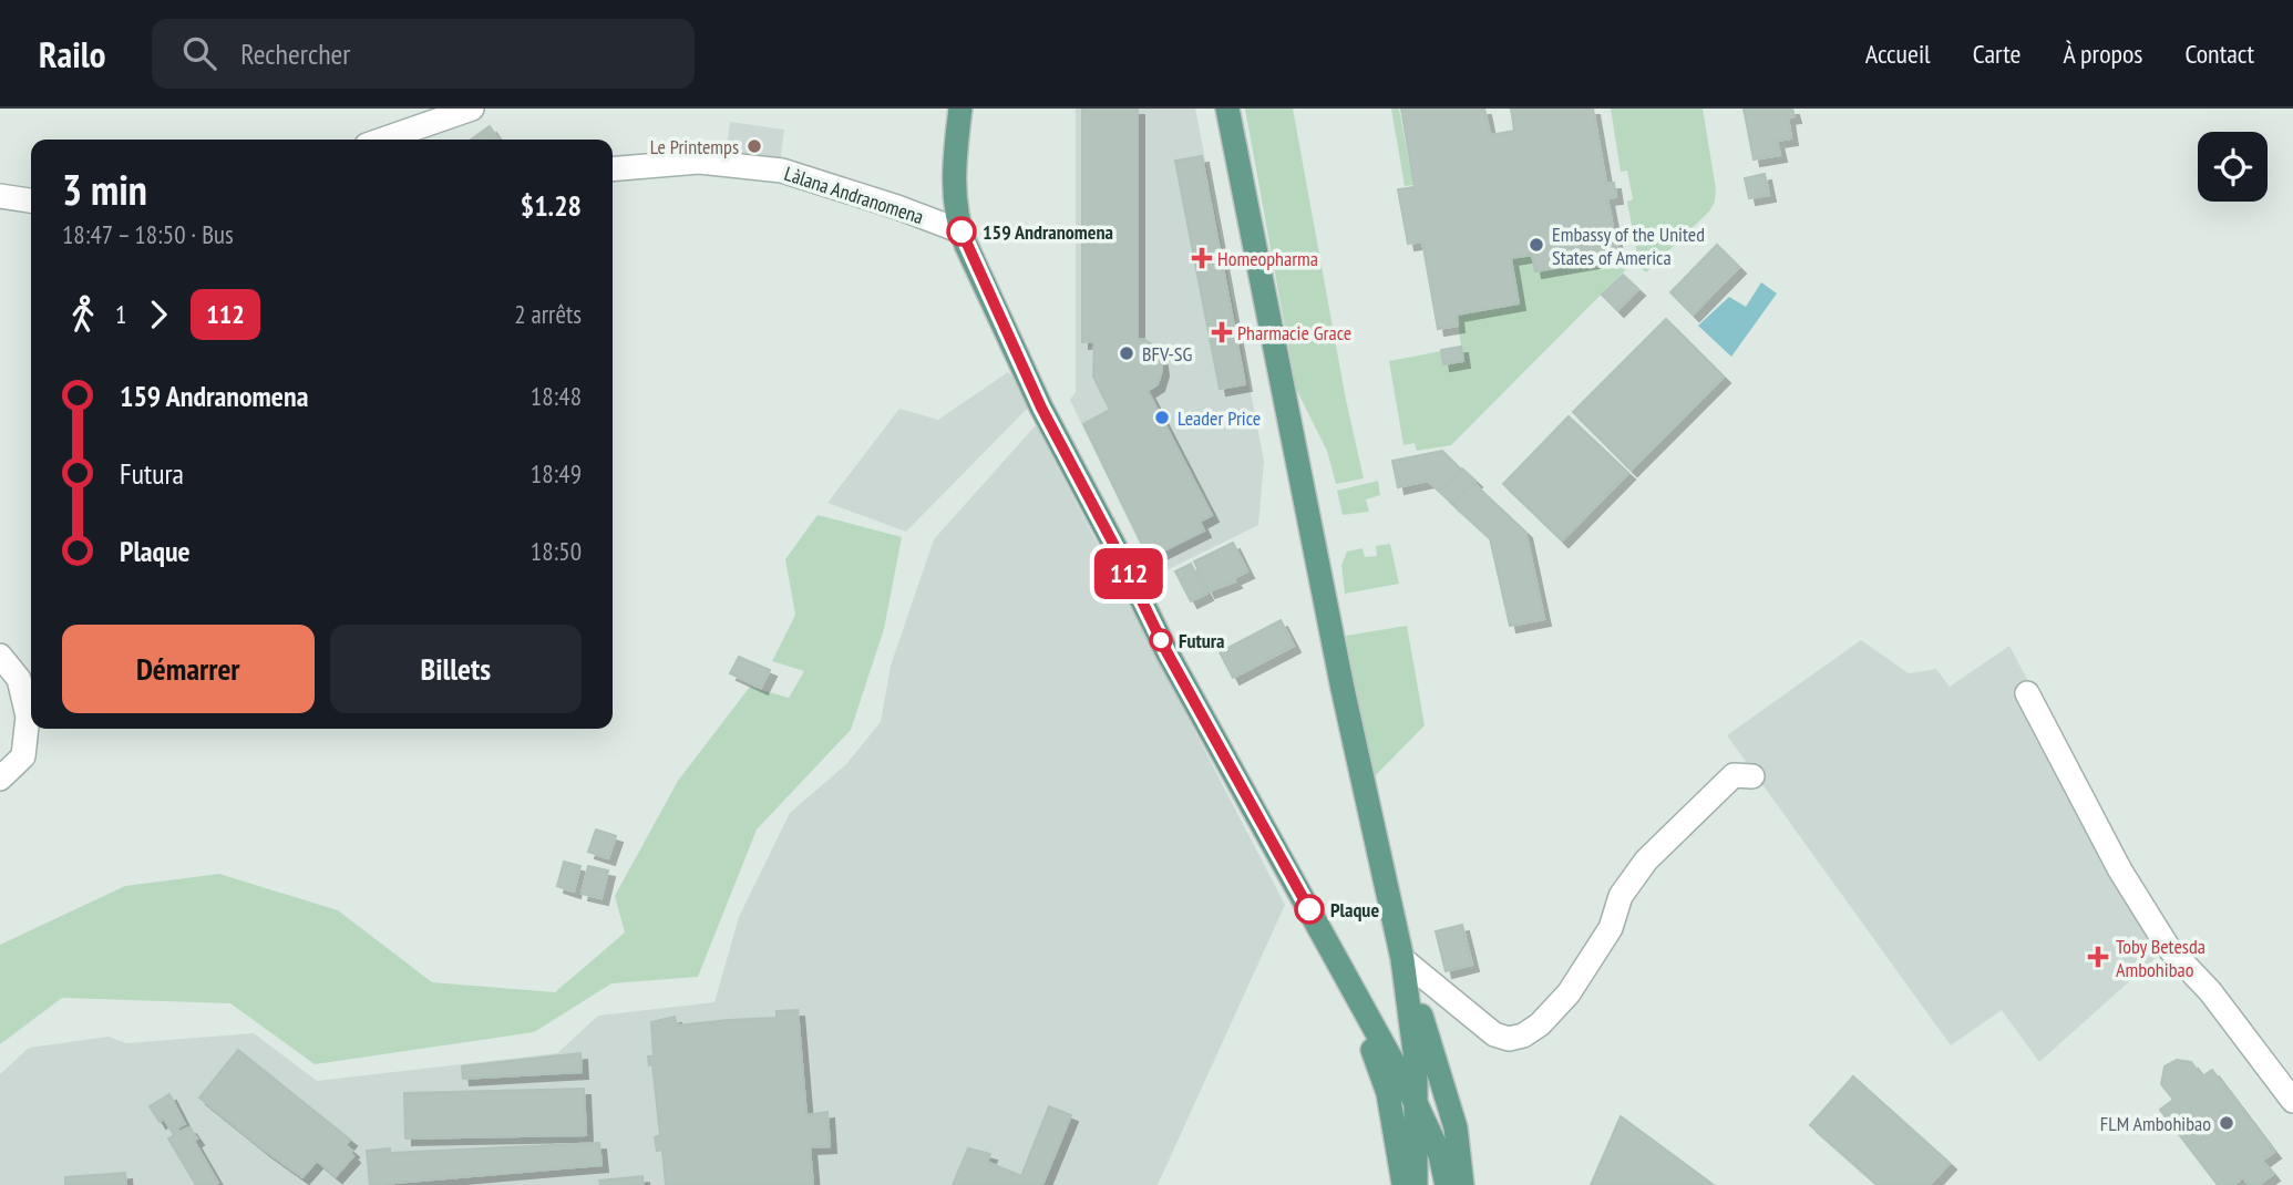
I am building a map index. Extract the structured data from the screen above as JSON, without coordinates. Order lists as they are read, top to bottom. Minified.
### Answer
{"streets":{"street":["Làlana Andranomena"]},"places":{"other":["Le Printemps","159 Andranomena","Embassy of the United States of America","BFV-SG","Leader Price","Futura","Plaque","FLM Ambohibao"],"health":["Homeopharma","Pharmacie Grace","Toby Betesda Ambohibao"]},"lines":["bus line 112"],"page":{"header":"Railo","search":"Rechercher","nav":["Accueil","Carte","À propos","Contact"],"on_map":"112","heading":["3 min","18:47 – 18:50 · Bus","$1.28"],"legs":["1","112","2 arrêts"],"list":[{"name":"159 Andranomena","value":"18:48"},{"name":"Futura","value":"18:49"},{"name":"Plaque","value":"18:50"}],"buttons":["Démarrer","Billets"]}}
